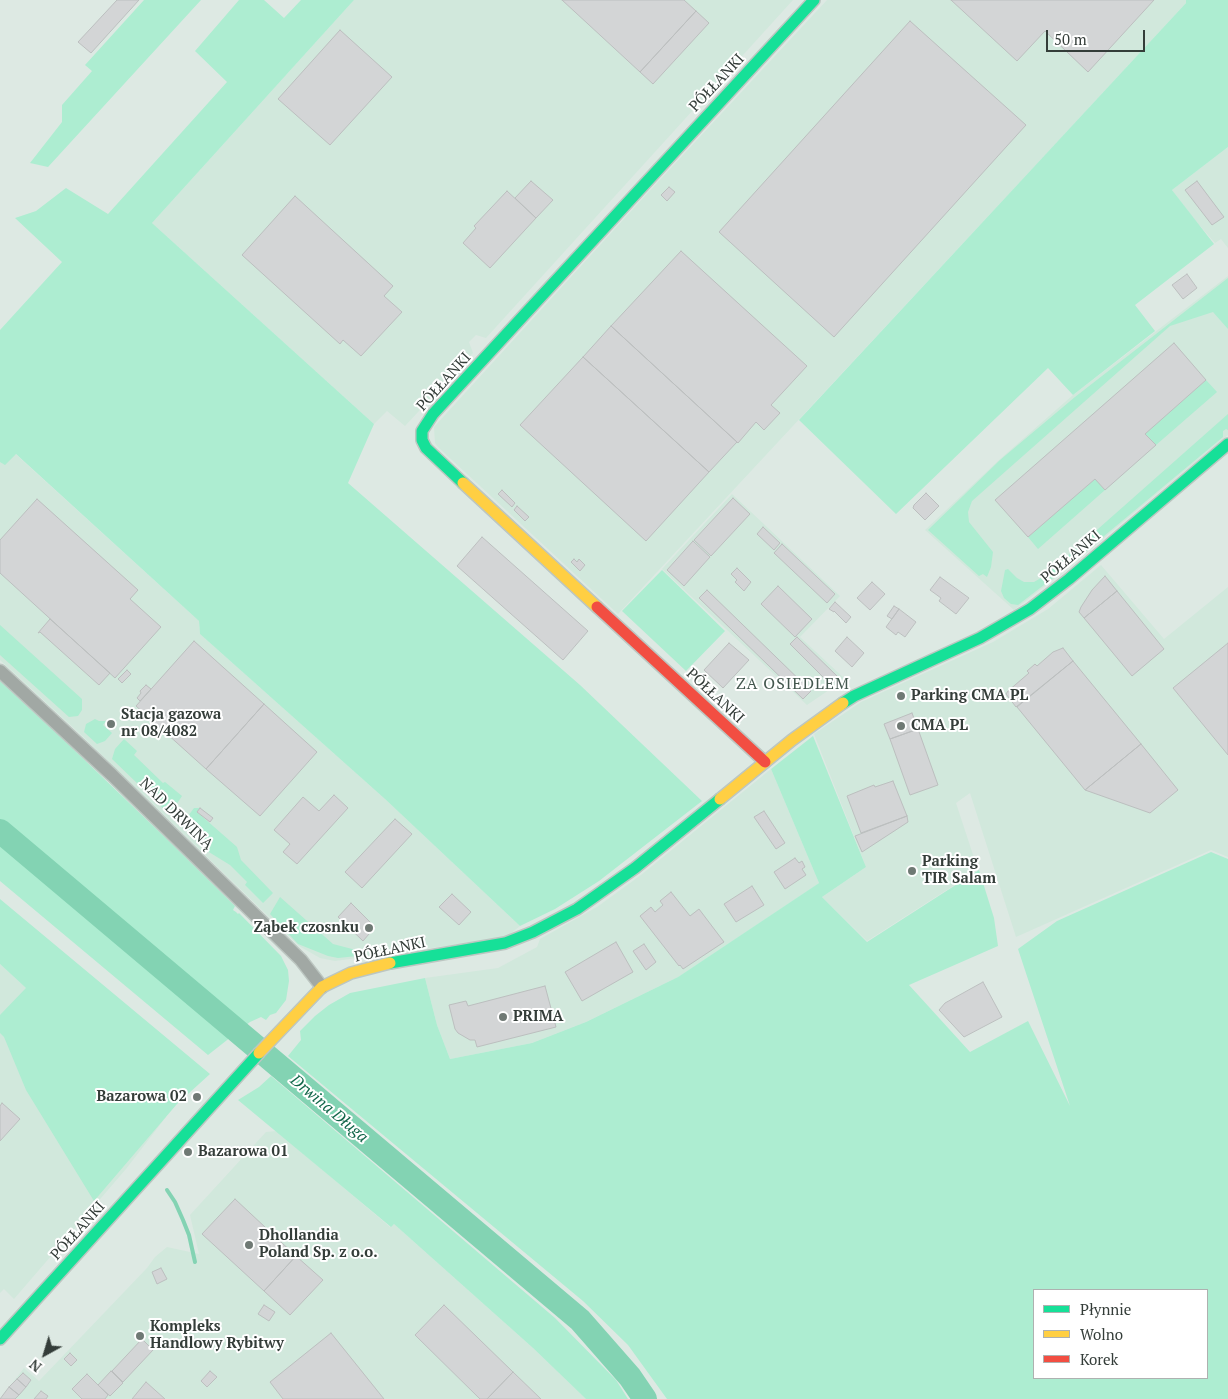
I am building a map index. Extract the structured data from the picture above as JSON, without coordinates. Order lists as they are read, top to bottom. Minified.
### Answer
{"streets":{"street":["PÓŁŁANKI","NAD DRWINĄ"]},"crossings":[["PÓŁŁANKI","NAD DRWINĄ"]],"districts":["ZA OSIEDLEM"],"water":["Drwina Długa"],"places":["Parking CMA PL","Stacja gazowa nr 08/4082","CMA PL","Parking TIR Salam","Ząbek czosnku","PRIMA","Bazarowa 02","Bazarowa 01","Dhollandia Poland Sp. z o.o.","Kompleks Handlowy Rybitwy"],"legend":["Płynnie","Wolno","Korek"],"scale_bar":"50 m","north":"bottom left"}
